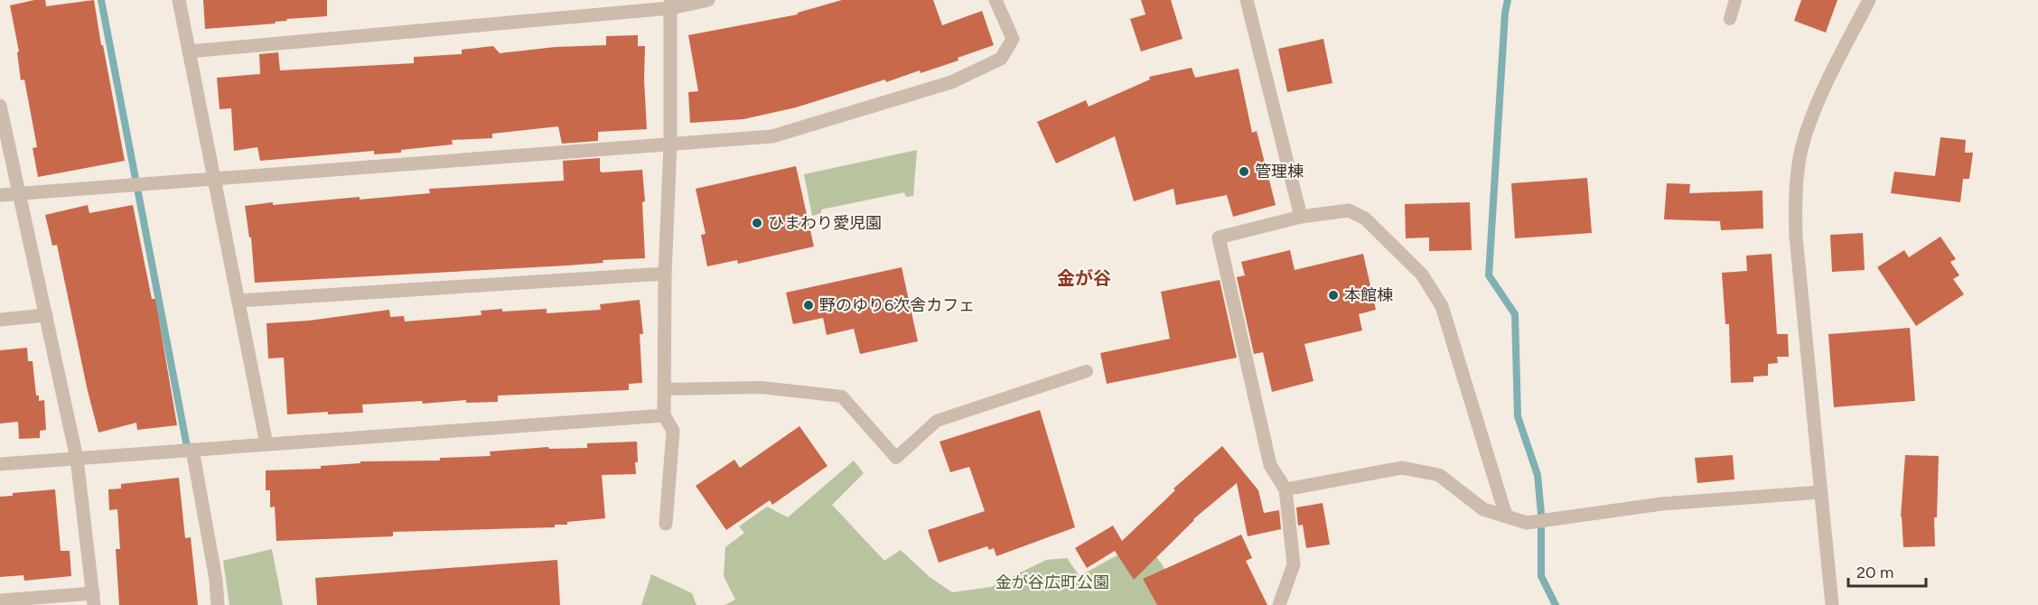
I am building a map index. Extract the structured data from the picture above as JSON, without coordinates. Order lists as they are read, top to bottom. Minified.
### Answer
{"districts":["金が谷"],"parks":["金が谷広町公園"],"places":["管理棟","ひまわり愛児園","本館棟","野のゆり6次舎カフェ"],"scale_bar":"20 m"}
